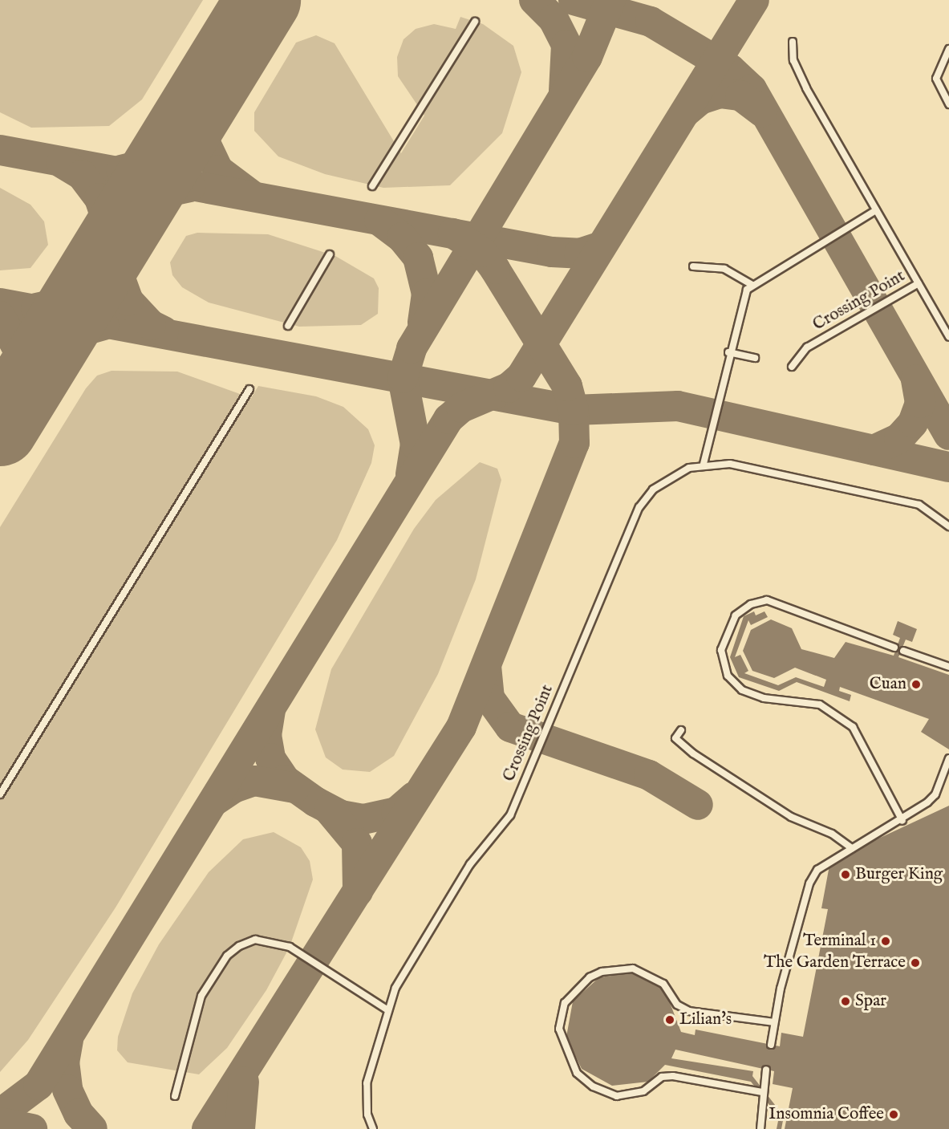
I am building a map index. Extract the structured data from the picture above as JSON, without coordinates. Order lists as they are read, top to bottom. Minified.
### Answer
{"streets":{"lane":["Crossing Point"]},"places":["Cuan","Burger King","Terminal 1","The Garden Terrace","Spar","Lilian's","Insomnia Coffee"]}
